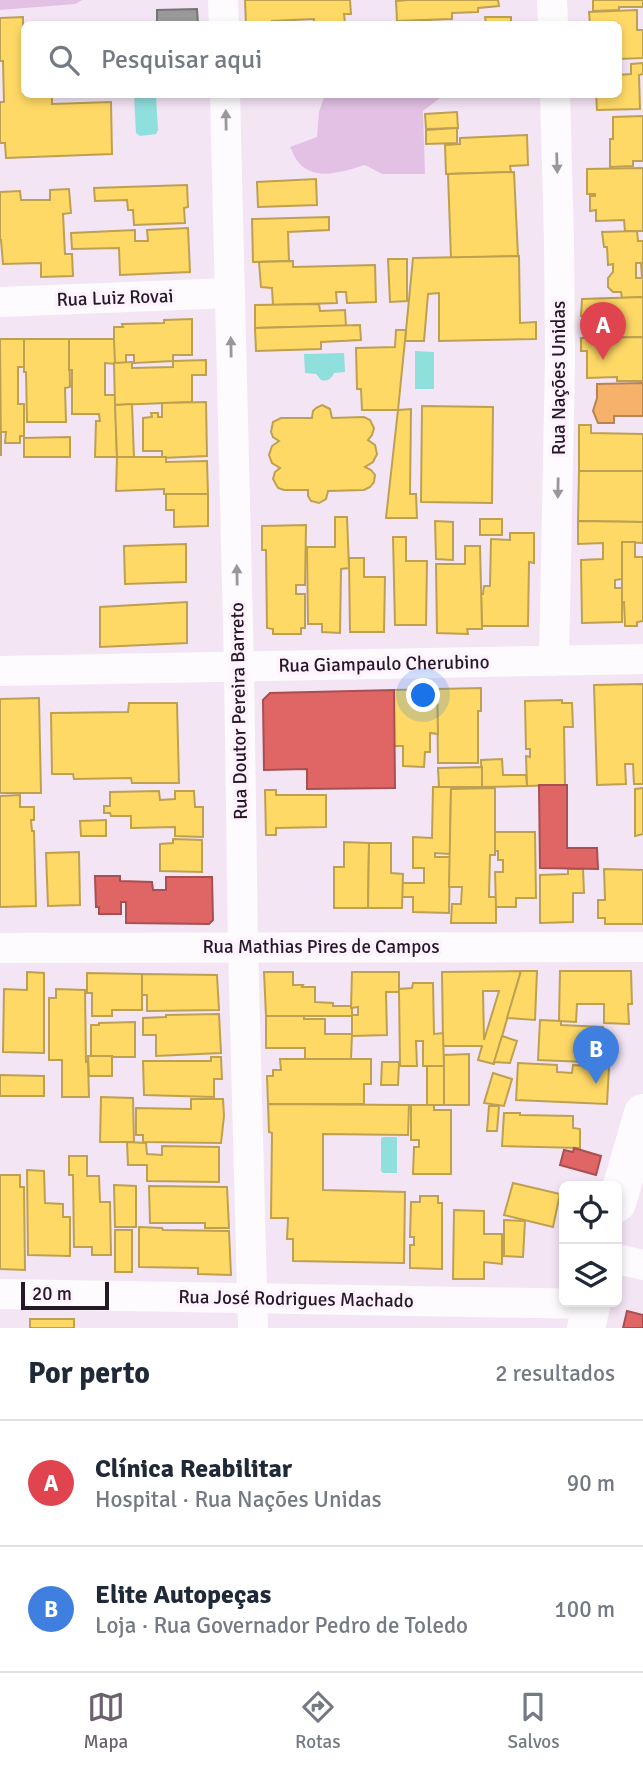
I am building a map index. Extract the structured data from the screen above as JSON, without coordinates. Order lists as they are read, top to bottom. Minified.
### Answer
{"streets":{"street":["Rua Luiz Rovai","Rua Nações Unidas","Rua Giampaulo Cherubino","Rua Doutor Pereira Barreto","Rua Mathias Pires de Campos","Rua José Rodrigues Machado"]},"crossings":[["Rua Luiz Rovai","Rua Doutor Pereira Barreto"],["Rua Nações Unidas","Rua Giampaulo Cherubino"],["Rua Giampaulo Cherubino","Rua Doutor Pereira Barreto"],["Rua Doutor Pereira Barreto","Rua Mathias Pires de Campos"],["Rua Doutor Pereira Barreto","Rua José Rodrigues Machado"]],"one_way":["Rua Nações Unidas","Rua Doutor Pereira Barreto"],"scale_bar":"20 m","page":{"search":"Pesquisar aqui","pins":["A","B"],"scale":"20 m","heading":["Por perto","2 resultados"],"list":[{"mark":"A","name":"Clínica Reabilitar","note":"Hospital · Rua Nações Unidas","value":"90 m"},{"mark":"B","name":"Elite Autopeças","note":"Loja · Rua Governador Pedro de Toledo","value":"100 m"}],"nav":["Mapa","Rotas","Salvos"]}}
